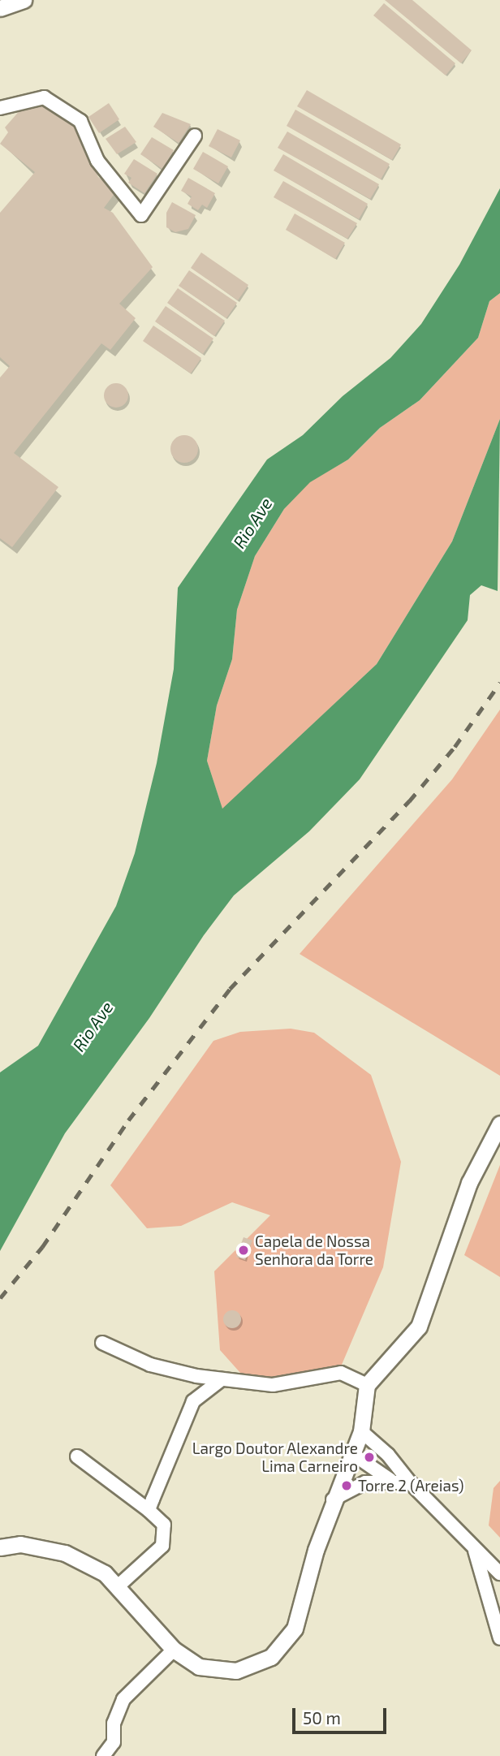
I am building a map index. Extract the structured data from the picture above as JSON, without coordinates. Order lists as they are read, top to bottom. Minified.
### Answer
{"water":["Rio Ave"],"places":["Capela de Nossa Senhora da Torre","Largo Doutor Alexandre Lima Carneiro","Torre 2 (Areias)"],"scale_bar":"50 m"}
